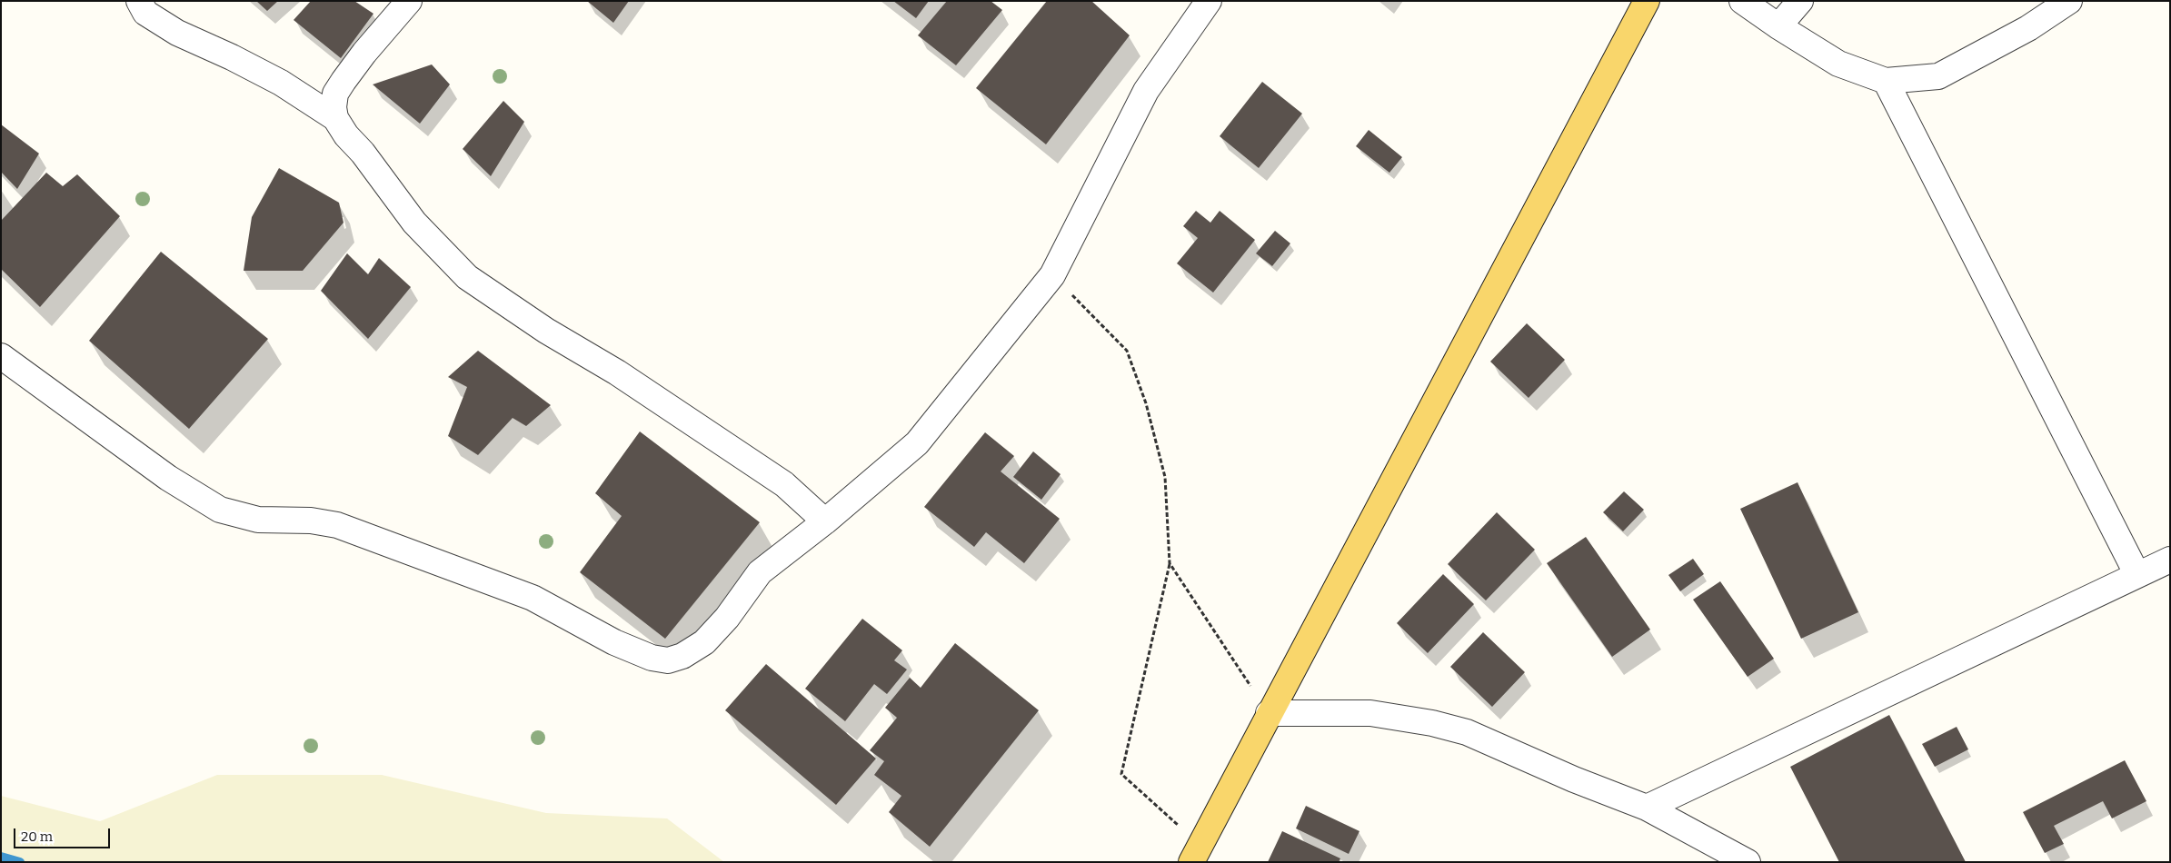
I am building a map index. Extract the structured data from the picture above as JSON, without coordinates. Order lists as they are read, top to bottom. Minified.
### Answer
{"scale_bar":"20 m"}
